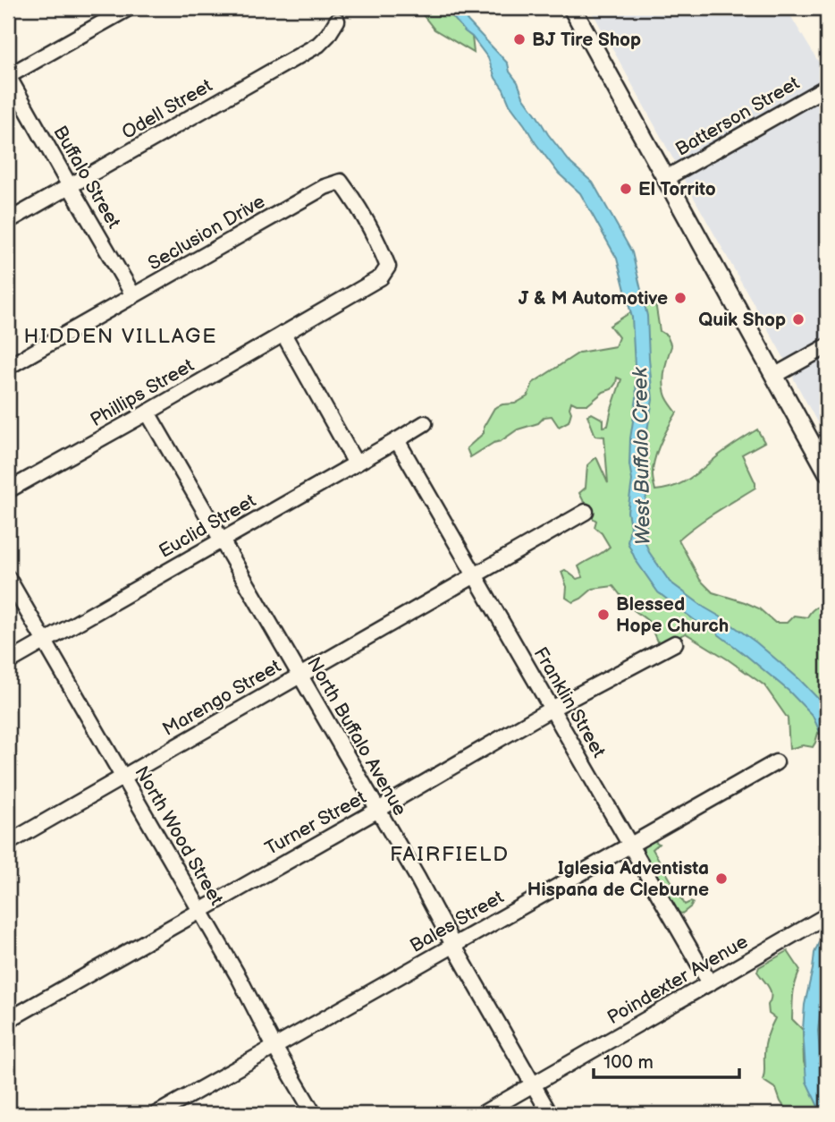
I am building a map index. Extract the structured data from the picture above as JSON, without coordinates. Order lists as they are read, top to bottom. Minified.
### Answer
{"streets":{"street":["Odell Street","Batterson Street","Buffalo Street","Seclusion Drive","Phillips Street","Euclid Street","Marengo Street","Franklin Street","North Buffalo Avenue","Turner Street","North Wood Street","Bales Street","Poindexter Avenue"]},"crossings":[["Odell Street","Buffalo Street"],["Buffalo Street","Seclusion Drive"],["Seclusion Drive","Phillips Street"],["Phillips Street","North Buffalo Avenue"],["Euclid Street","Franklin Street"],["Euclid Street","North Buffalo Avenue"],["Euclid Street","North Wood Street"],["Marengo Street","Franklin Street"],["Marengo Street","North Buffalo Avenue"],["Marengo Street","North Wood Street"],["Franklin Street","Turner Street"],["Franklin Street","Bales Street"],["Franklin Street","Poindexter Avenue"],["North Buffalo Avenue","Turner Street"],["North Buffalo Avenue","Bales Street"],["North Buffalo Avenue","Poindexter Avenue"],["Turner Street","North Wood Street"],["North Wood Street","Bales Street"]],"districts":["HIDDEN VILLAGE","FAIRFIELD"],"water":["West Buffalo Creek"],"places":["BJ Tire Shop","El Torrito","J & M Automotive","Quik Shop","Blessed Hope Church","Iglesia Adventista Hispana de Cleburne"],"scale_bar":"100 m"}
